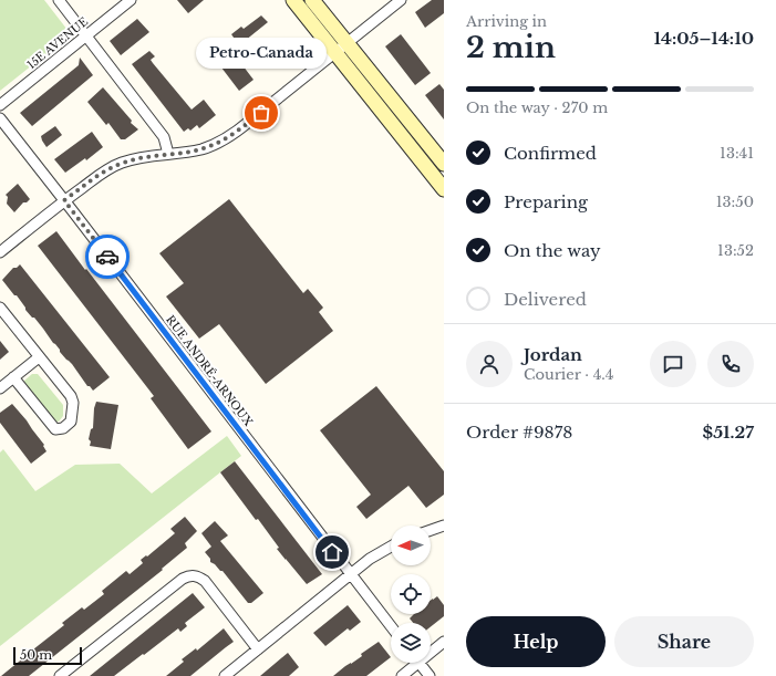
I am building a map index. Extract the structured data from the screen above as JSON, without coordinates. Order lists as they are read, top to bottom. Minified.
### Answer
{"streets":{"street":["15E AVENUE","RUE ANDRÉ-ARNOUX"]},"places":["Petro-Canada"],"scale_bar":"50 m","north":"left","page":{"heading":["2 min","Arriving in","14:05–14:10"],"panel":["Jordan","Courier · 4.4","Order #9878","$51.27"],"bubble":"Petro-Canada","bar":"On the way · 270 m","list":[["Confirmed","13:41"],["Preparing","13:50"],["On the way","13:52"],"Delivered"],"buttons":["Help","Share"],"scale":"50 m"}}
